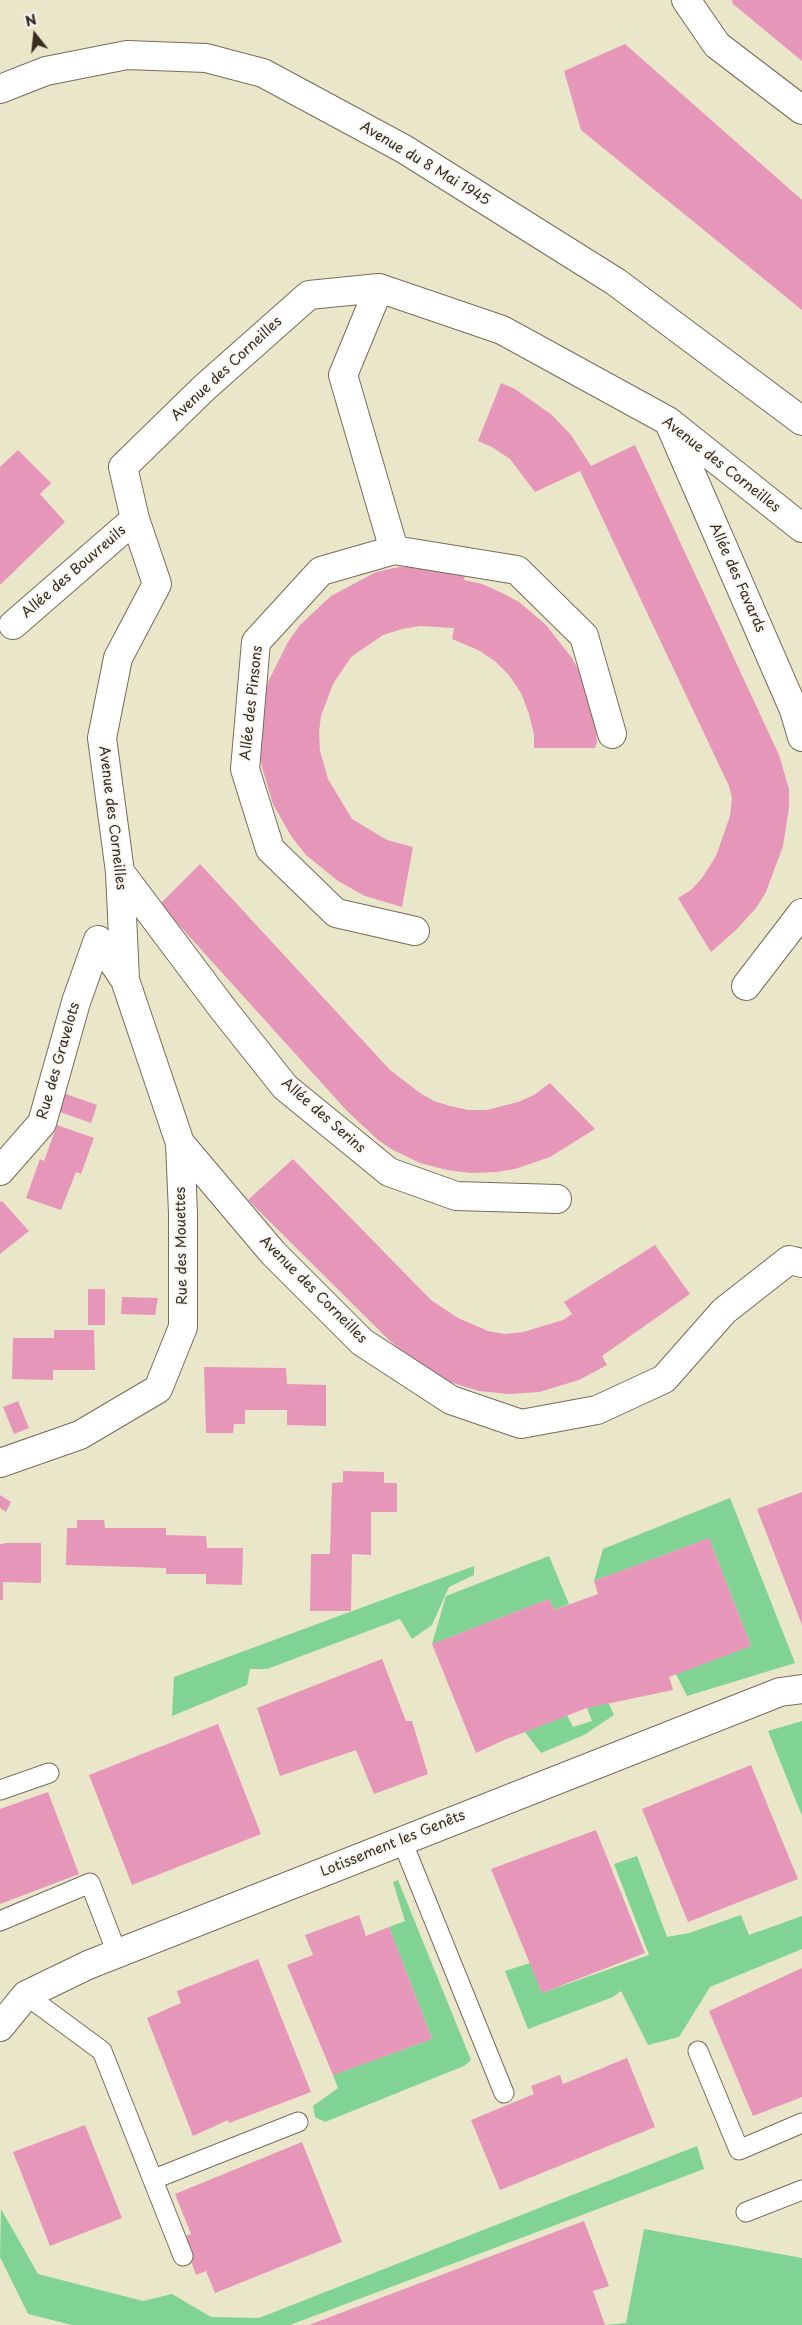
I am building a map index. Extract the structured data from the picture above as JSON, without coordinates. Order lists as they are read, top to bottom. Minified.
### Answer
{"streets":{"street":["Avenue du 8 Mai 1945","Avenue des Corneilles","Allée des Bouvreuils","Allée des Favards","Allée des Pinsons","Rue des Gravelots","Allée des Serins","Rue des Mouettes","Lotissement les Genêts"]},"crossings":[["Avenue des Corneilles","Allée des Bouvreuils"],["Avenue des Corneilles","Allée des Favards"],["Avenue des Corneilles","Allée des Serins"],["Avenue des Corneilles","Rue des Mouettes"],["Rue des Gravelots","Rue des Mouettes"]],"north":"top"}
